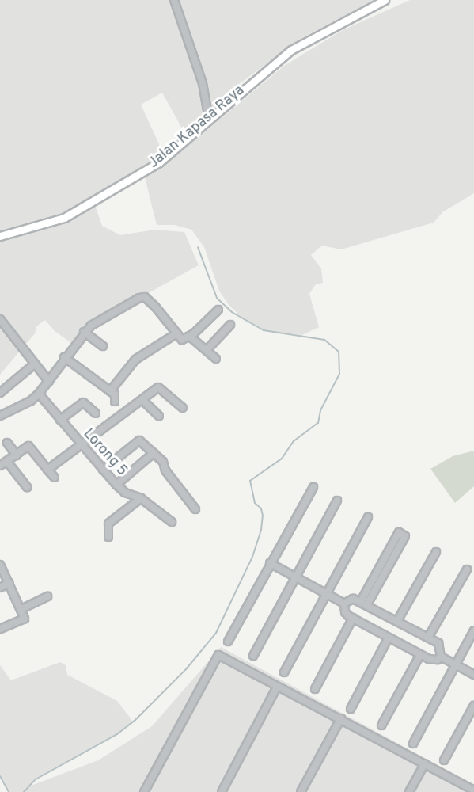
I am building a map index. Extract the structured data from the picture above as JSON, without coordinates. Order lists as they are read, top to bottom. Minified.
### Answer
{"streets":{"main road":["Jalan Kapasa Raya"],"street":["Lorong 5"]}}
